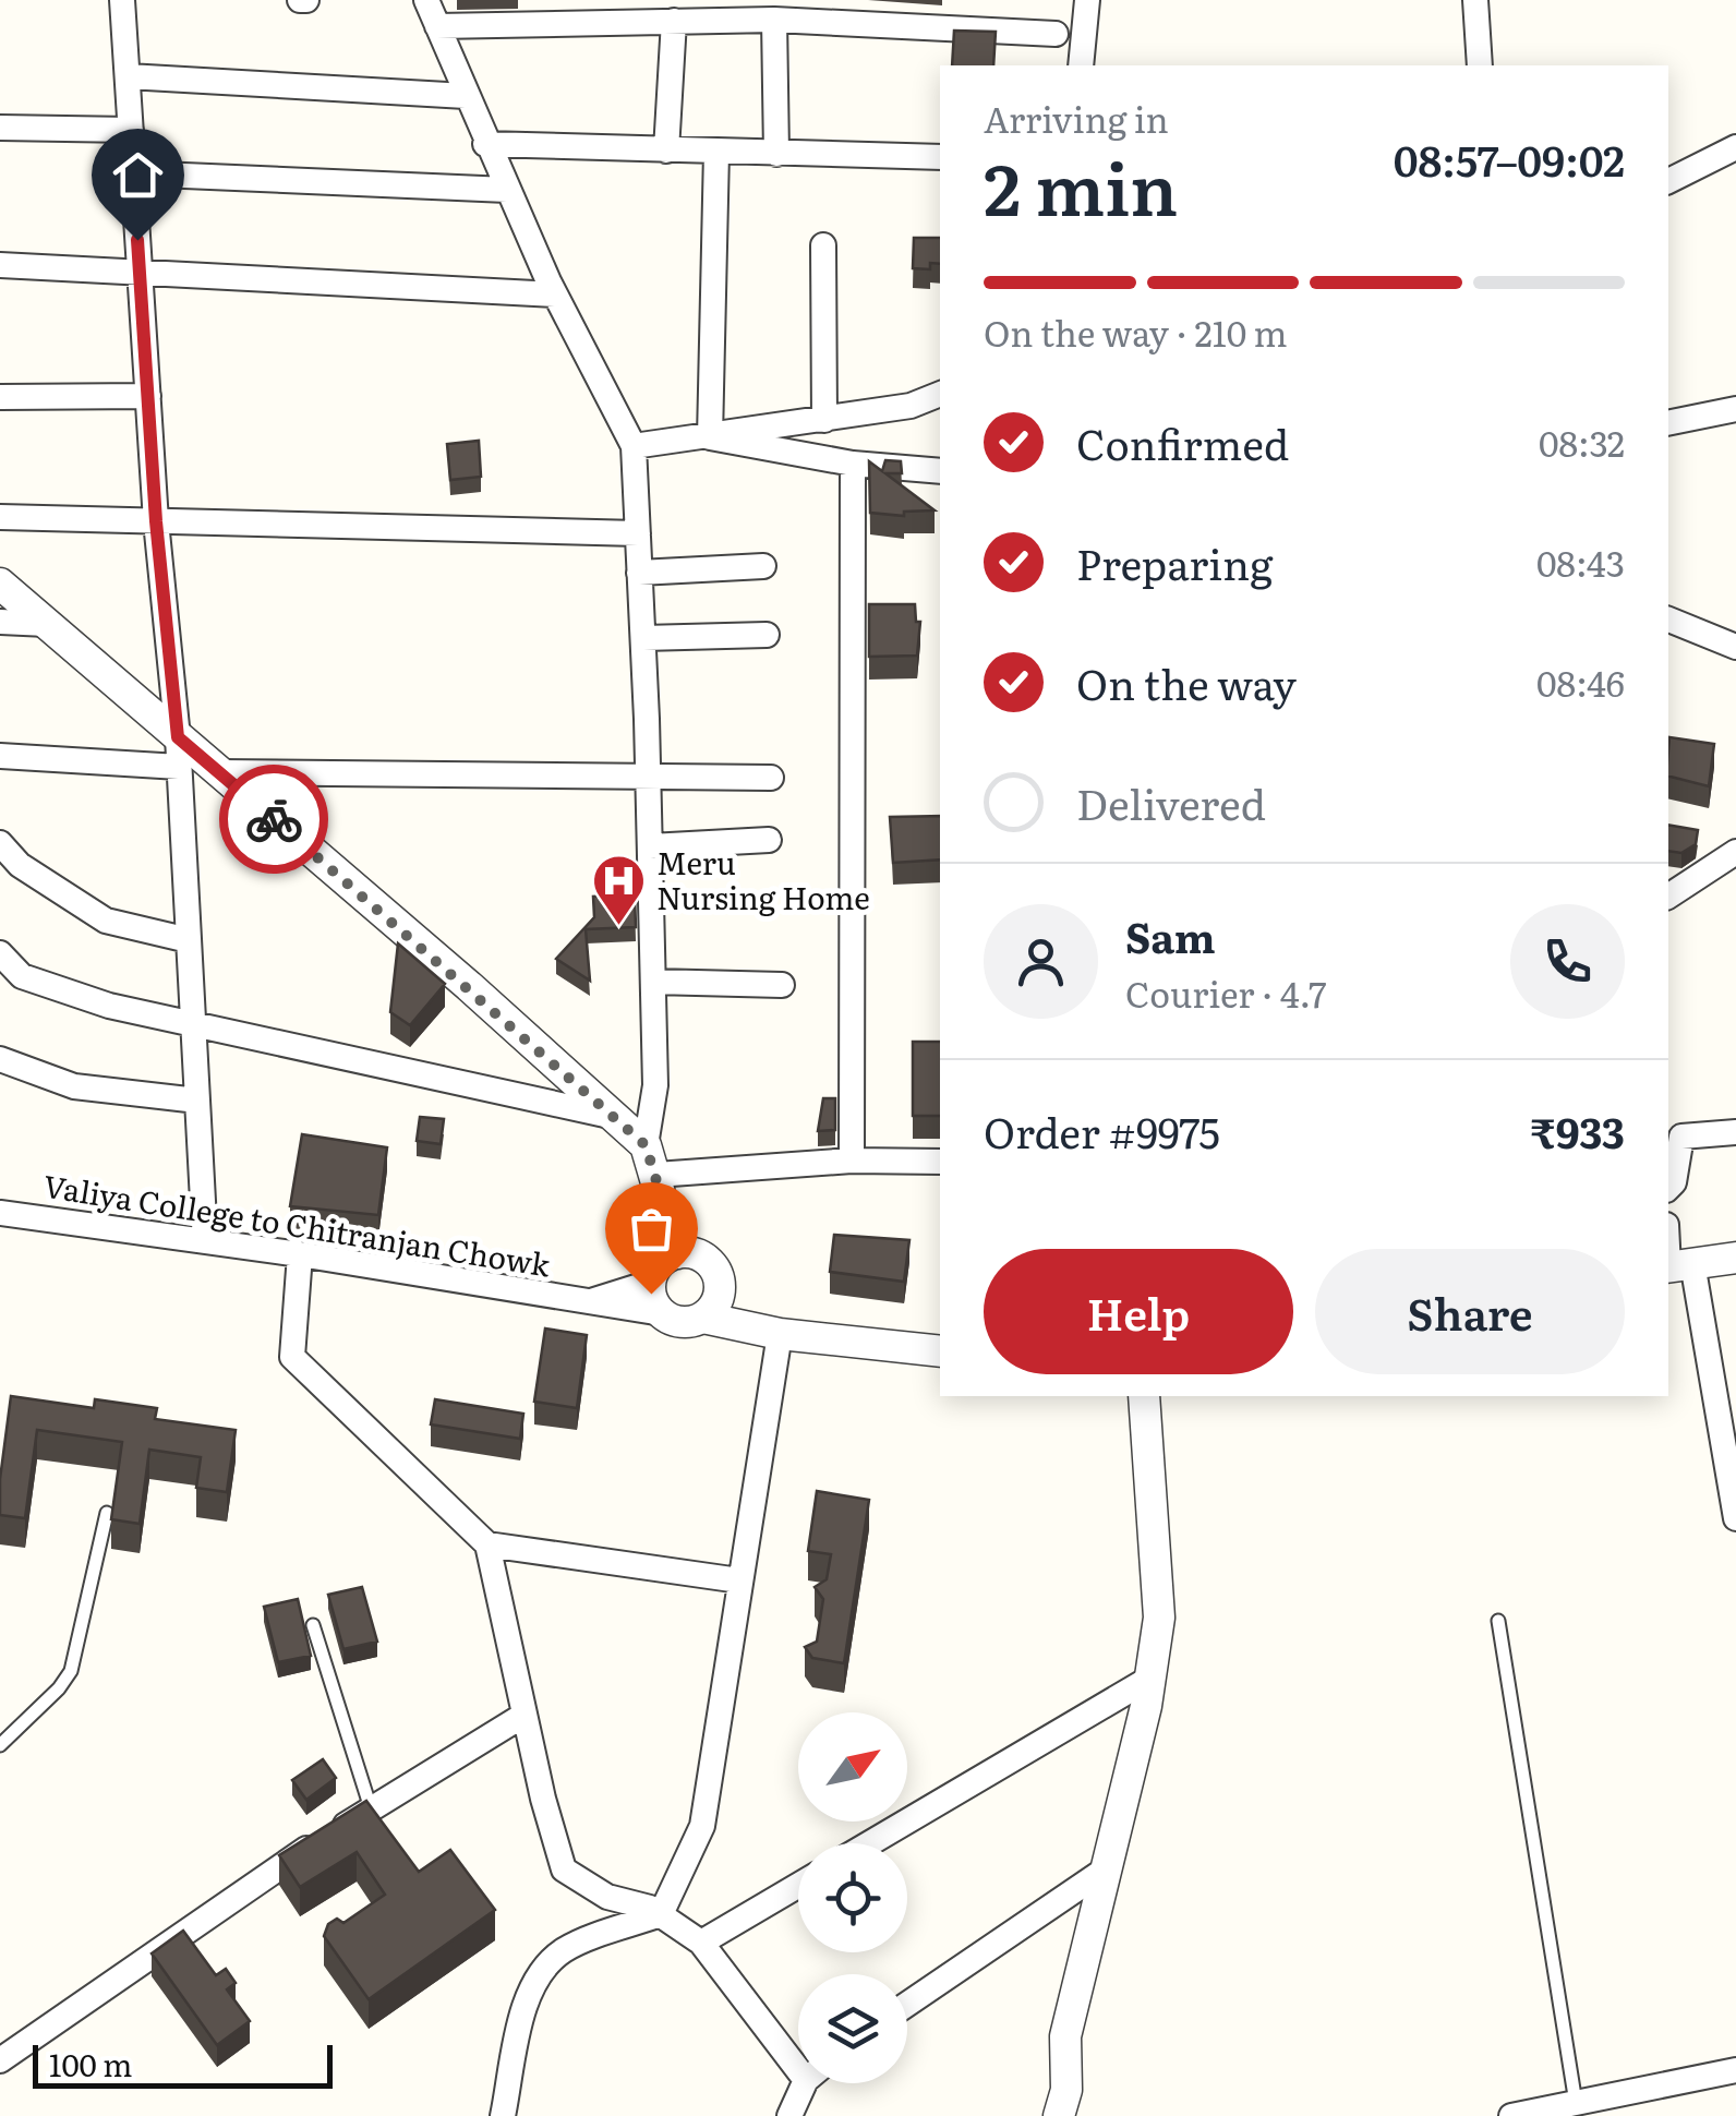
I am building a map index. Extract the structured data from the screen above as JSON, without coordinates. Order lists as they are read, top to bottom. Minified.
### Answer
{"streets":{"street":["Valiya College to Chitranjan Chowk"]},"places":{"hospital":["Meru Nursing Home"]},"scale_bar":"100 m","north":"top right","page":{"heading":["2 min","Arriving in","08:57–09:02"],"panel":["Sam","Courier · 4.7","Order #9975","₹933"],"bar":"On the way · 210 m","list":[["Confirmed","08:32"],["Preparing","08:43"],["On the way","08:46"],"Delivered"],"buttons":["Help","Share"],"scale":"100 m"}}
